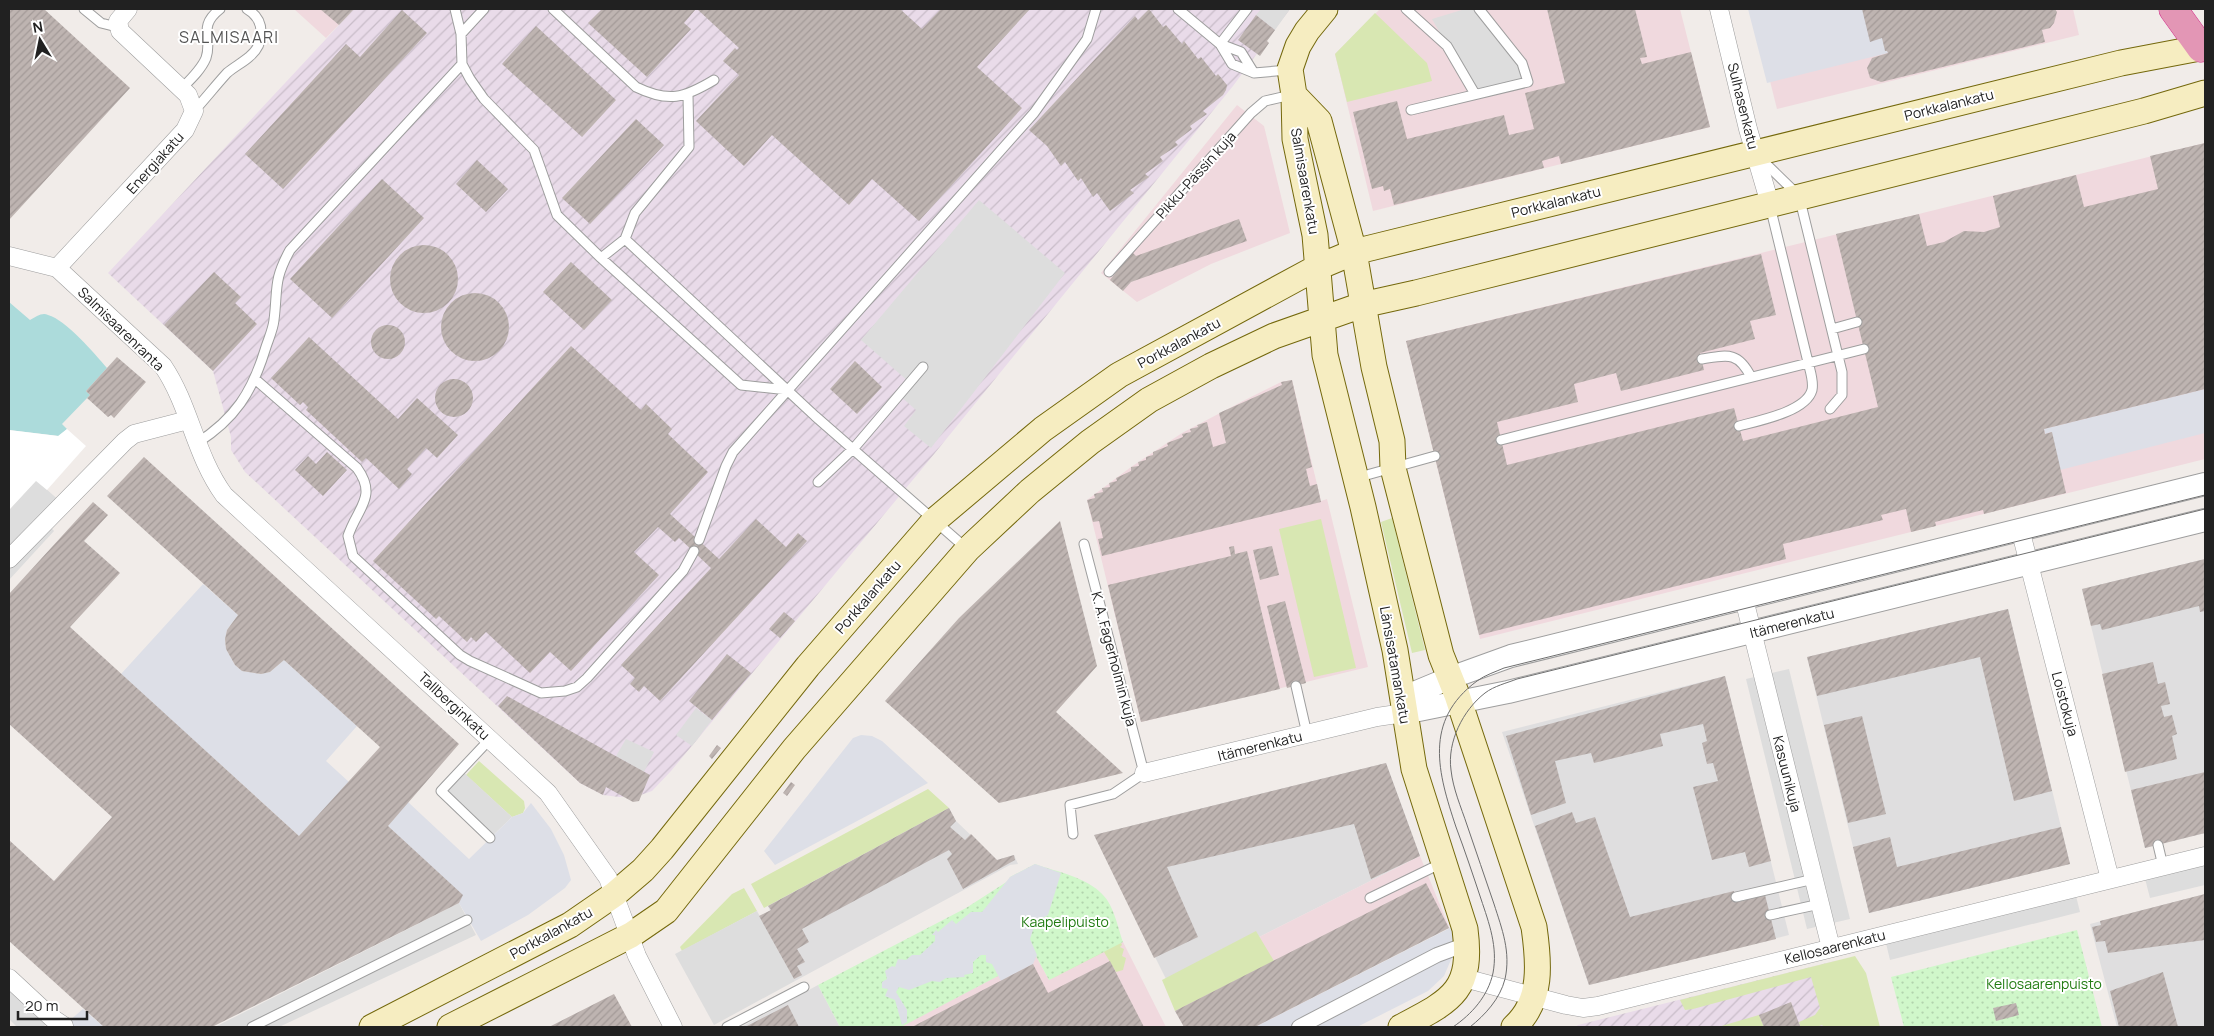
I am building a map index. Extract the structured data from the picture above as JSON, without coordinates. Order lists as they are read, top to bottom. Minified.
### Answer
{"streets":{"main road":["Porkkalankatu","Salmisaarenkatu","Länsisatamankatu"],"street":["Sulhasenkatu","Energiakatu","Salmisaarenranta","Itämerenkatu","Loistokuja","Tallberginkatu","Kasuunikuja","Kellosaarenkatu"],"lane":["Pikku-Pässin kuja","K. A. Fagerholmin kuja"]},"crossings":[["Porkkalankatu","Sulhasenkatu"],["Porkkalankatu","Salmisaarenkatu"],["Porkkalankatu","Länsisatamankatu"],["Porkkalankatu","Tallberginkatu"],["Energiakatu","Salmisaarenranta"],["Pikku-Pässin kuja","Salmisaarenkatu"],["Salmisaarenkatu","Länsisatamankatu"],["Salmisaarenranta","Tallberginkatu"],["Itämerenkatu","K. A. Fagerholmin kuja"],["Itämerenkatu","Länsisatamankatu"],["Itämerenkatu","Loistokuja"],["Itämerenkatu","Kasuunikuja"],["Länsisatamankatu","Kellosaarenkatu"],["Loistokuja","Kellosaarenkatu"],["Kasuunikuja","Kellosaarenkatu"]],"districts":["SALMISAARI"],"parks":["Kaapelipuisto","Kellosaarenpuisto"],"scale_bar":"20 m","north":"top"}
